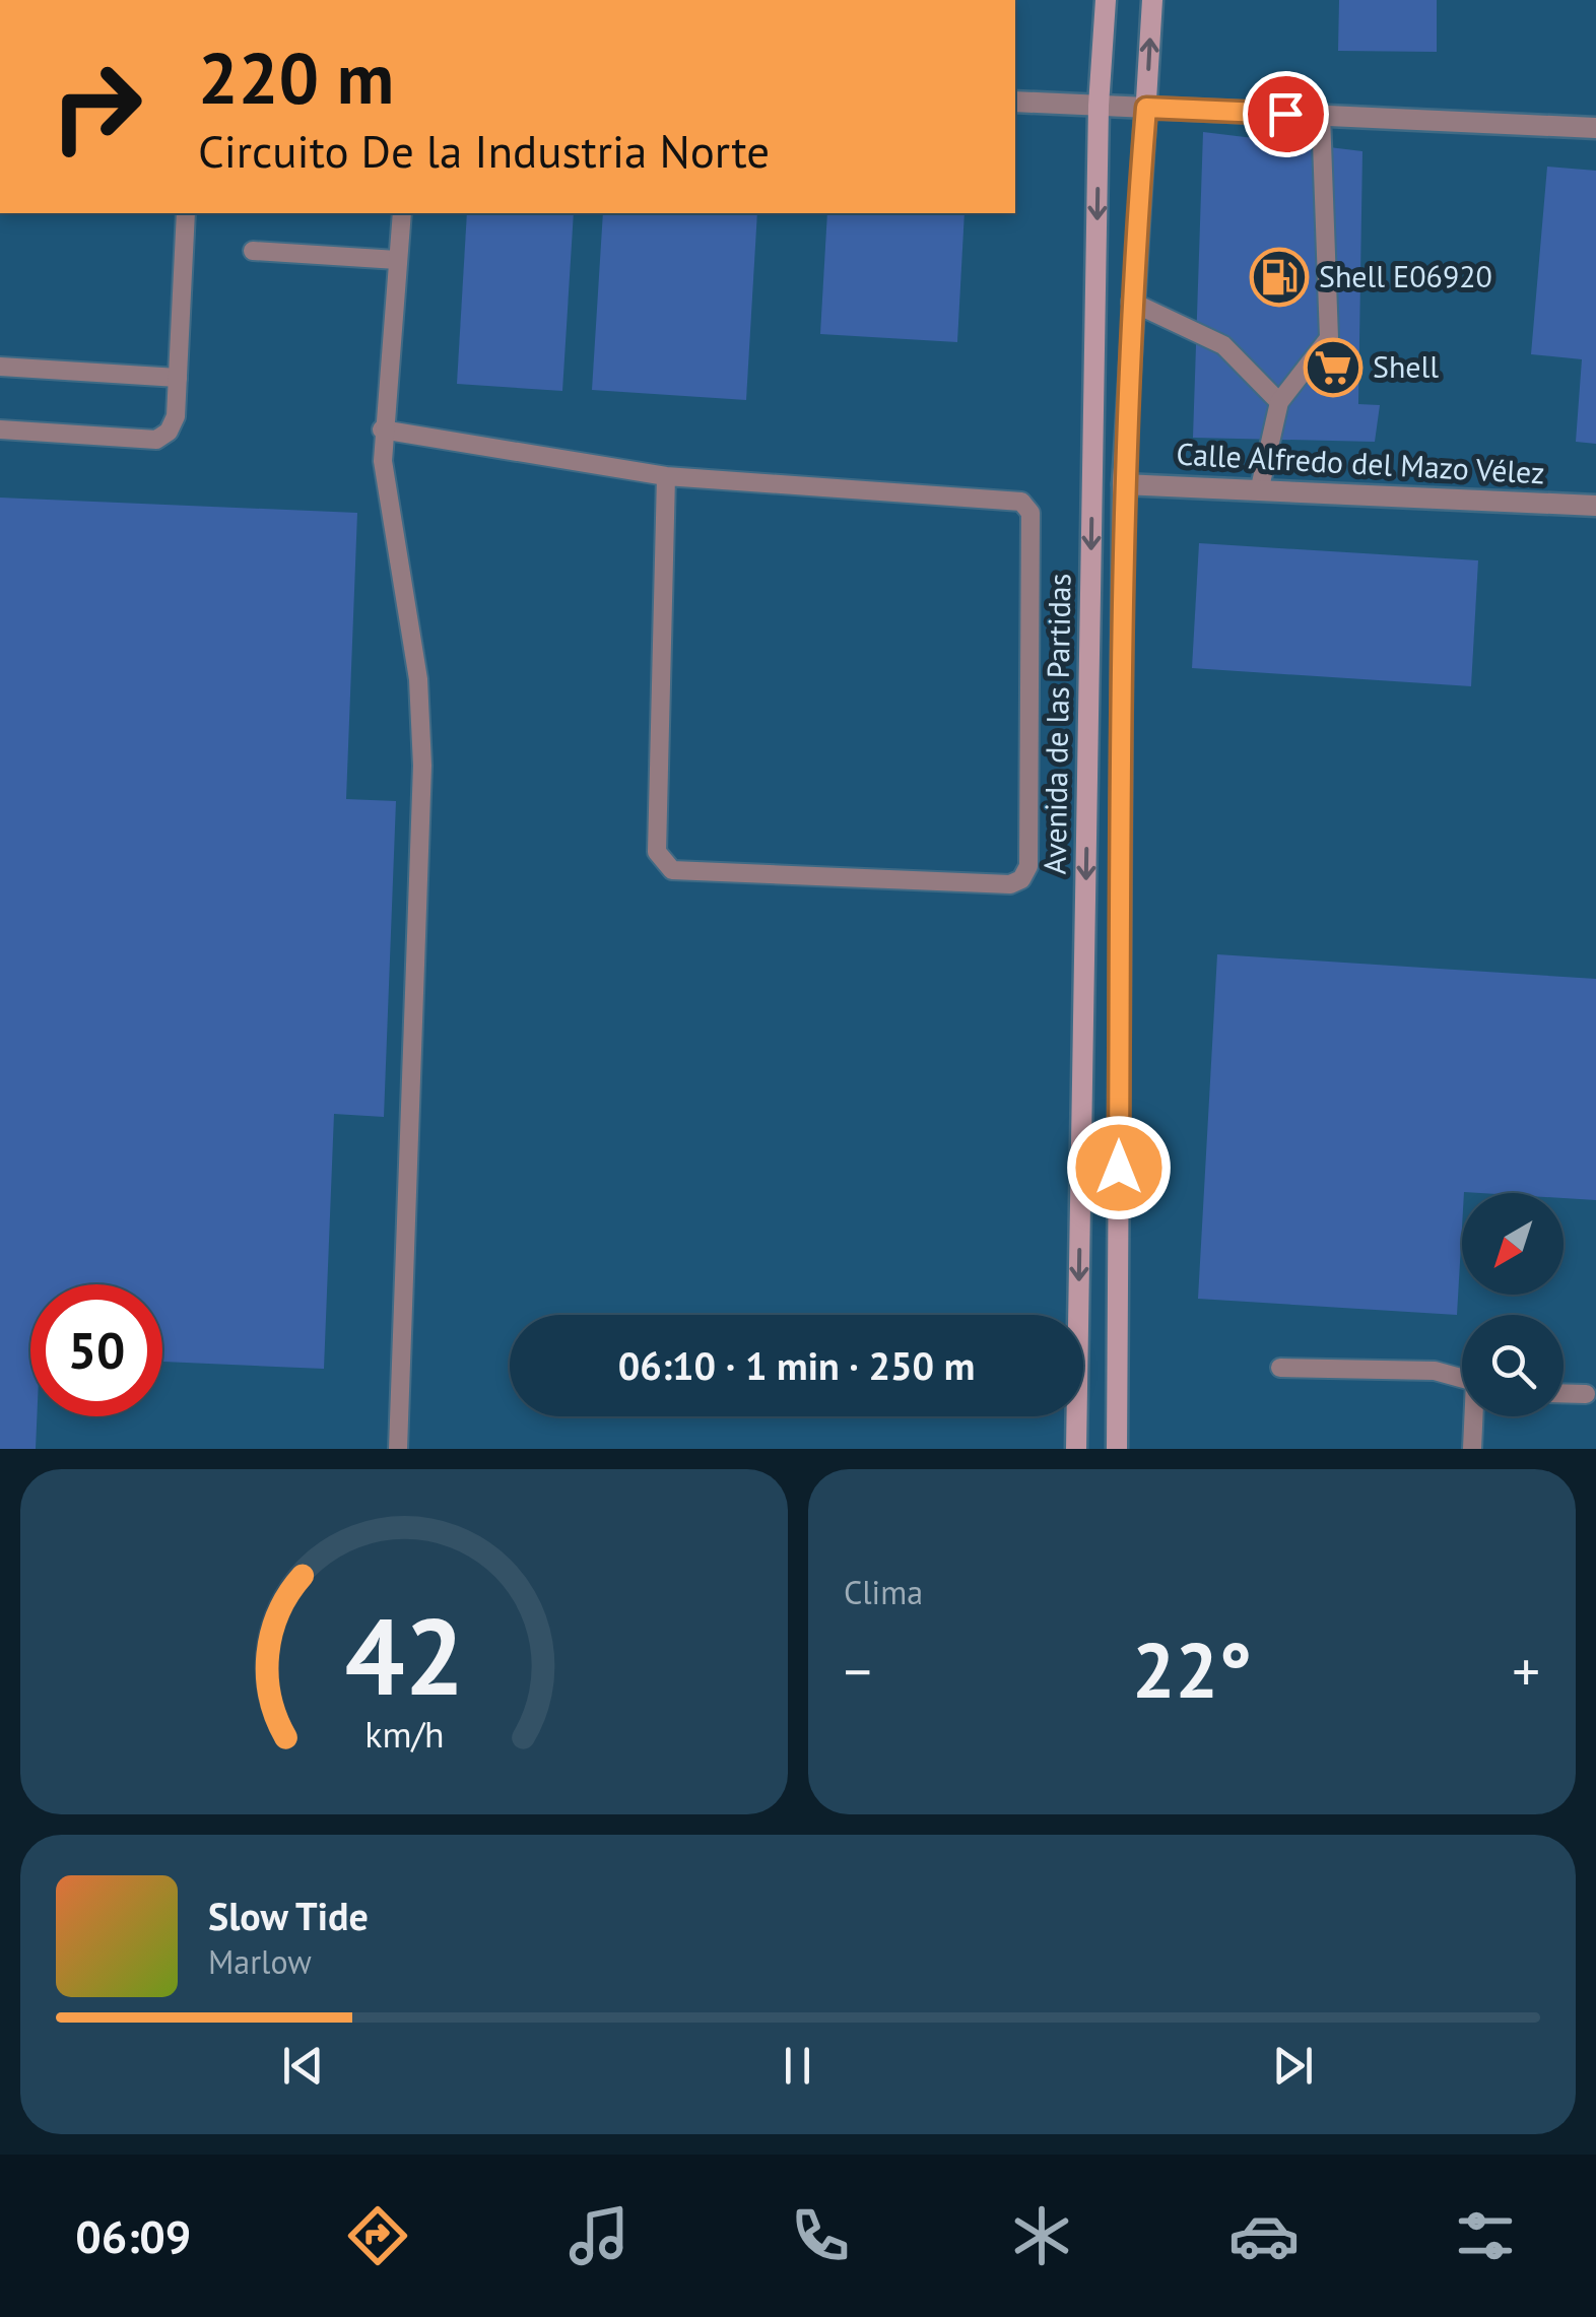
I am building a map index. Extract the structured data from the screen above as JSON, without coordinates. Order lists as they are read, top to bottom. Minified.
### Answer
{"streets":{"main road":["Avenida de las Partidas"],"street":["Calle Alfredo del Mazo Vélez"]},"crossings":[["Calle Alfredo del Mazo Vélez","Avenida de las Partidas"]],"places":{"fuel station":["Shell E06920"],"supermarket":["Shell"]},"north":"bottom left","page":{"turn":["220 m","Circuito De la Industria Norte"],"limit":"50","trip":"06:10 · 1 min · 250 m","tile":"Clima","heat":["−","22°","+"],"song":["Slow Tide","Marlow"],"tabs":"06:09","gauge":["42","km/h"]}}
